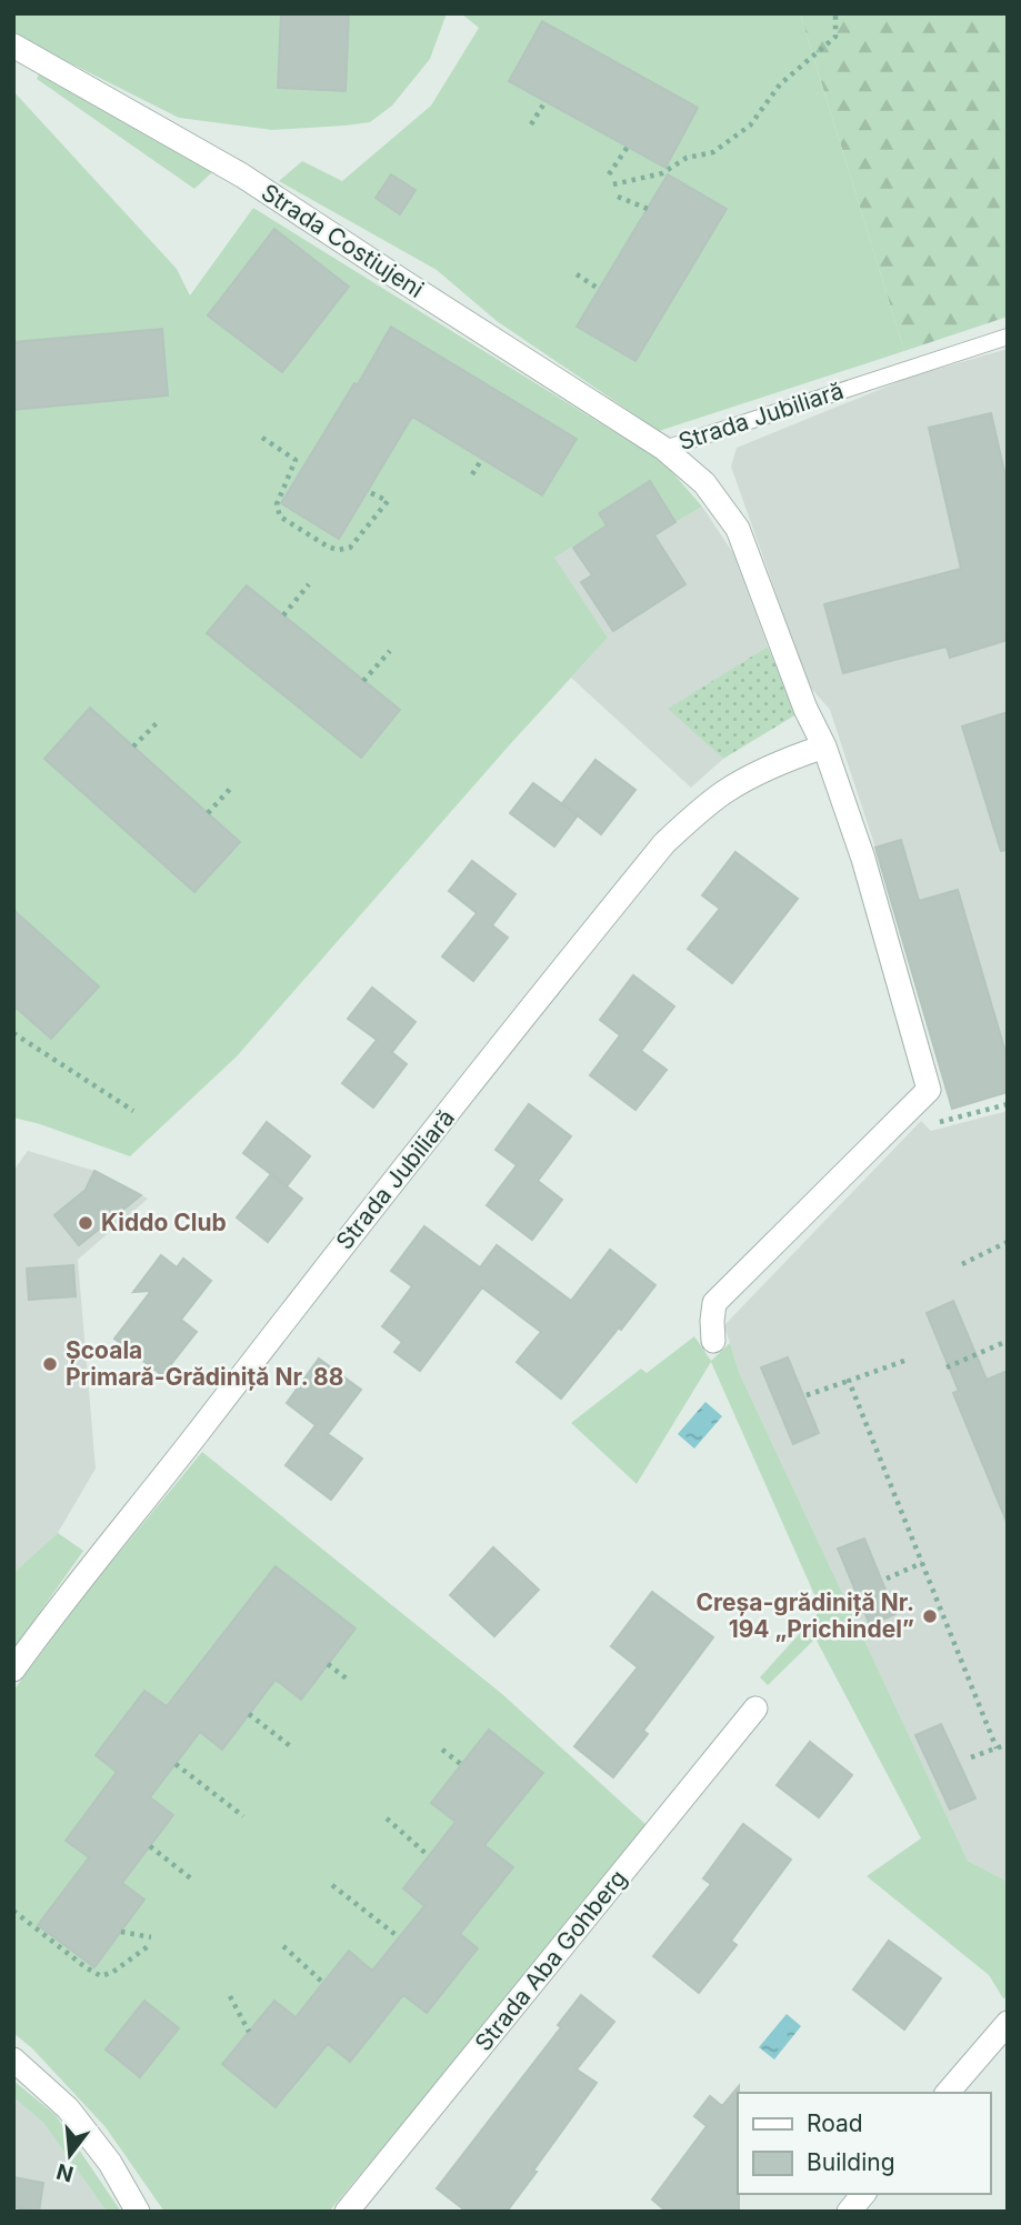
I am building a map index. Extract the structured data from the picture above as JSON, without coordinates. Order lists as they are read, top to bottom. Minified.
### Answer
{"streets":{"street":["Strada Costiujeni","Strada Jubiliară","Strada Aba Gohberg"]},"crossings":[["Strada Costiujeni","Strada Jubiliară"]],"places":["Kiddo Club","Școala Primară-Grădiniță Nr. 88","Creșa-grădiniță Nr. 194 „Prichindel”"],"legend":["Road","Building"],"north":"bottom"}
